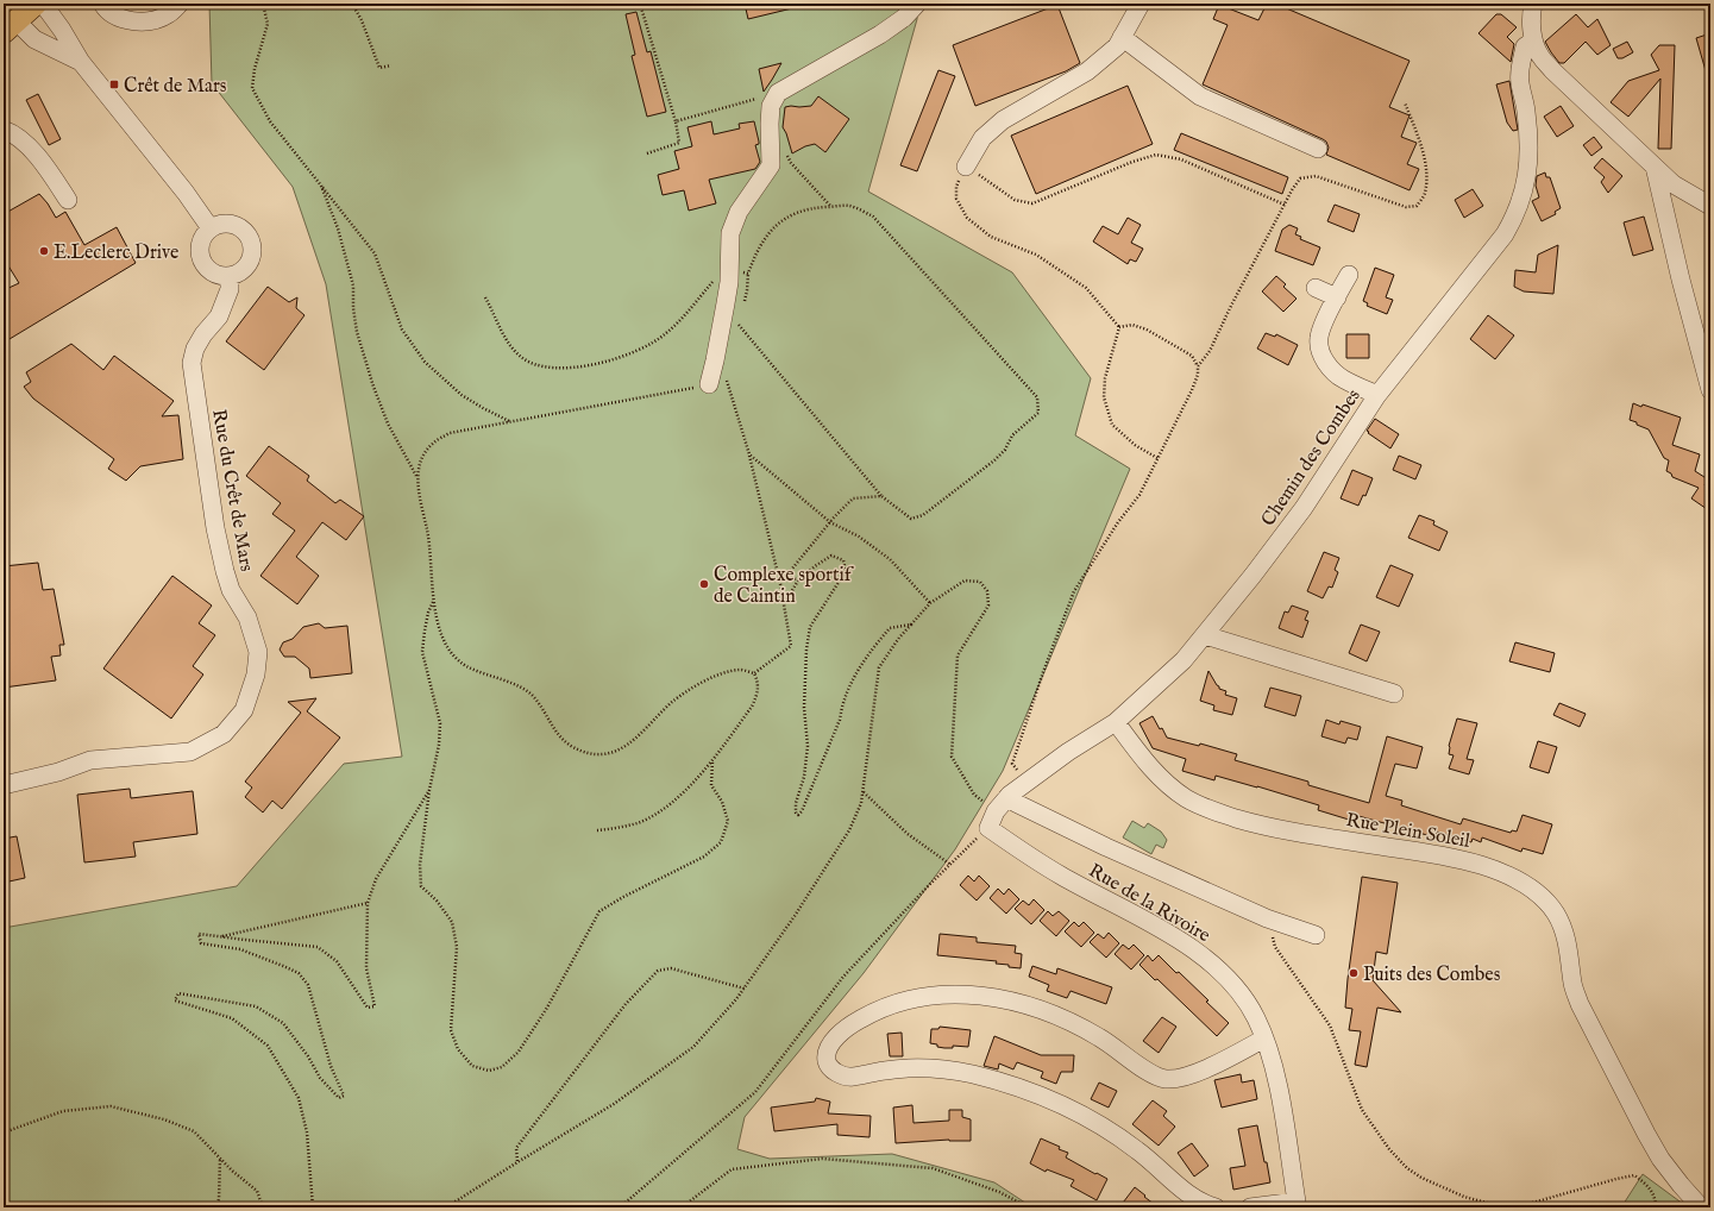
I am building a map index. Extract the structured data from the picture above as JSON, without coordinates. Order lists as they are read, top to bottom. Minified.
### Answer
{"streets":{"street":["Chemin des Combes","Rue du Crêt de Mars","Rue Plein Soleil","Rue de la Rivoire"]},"crossings":[["Chemin des Combes","Rue Plein Soleil"],["Chemin des Combes","Rue de la Rivoire"]],"places":{"transit":["Crêt de Mars"],"other":["E.Leclerc Drive","Complexe sportif de Caintin","Puits des Combes"]}}
